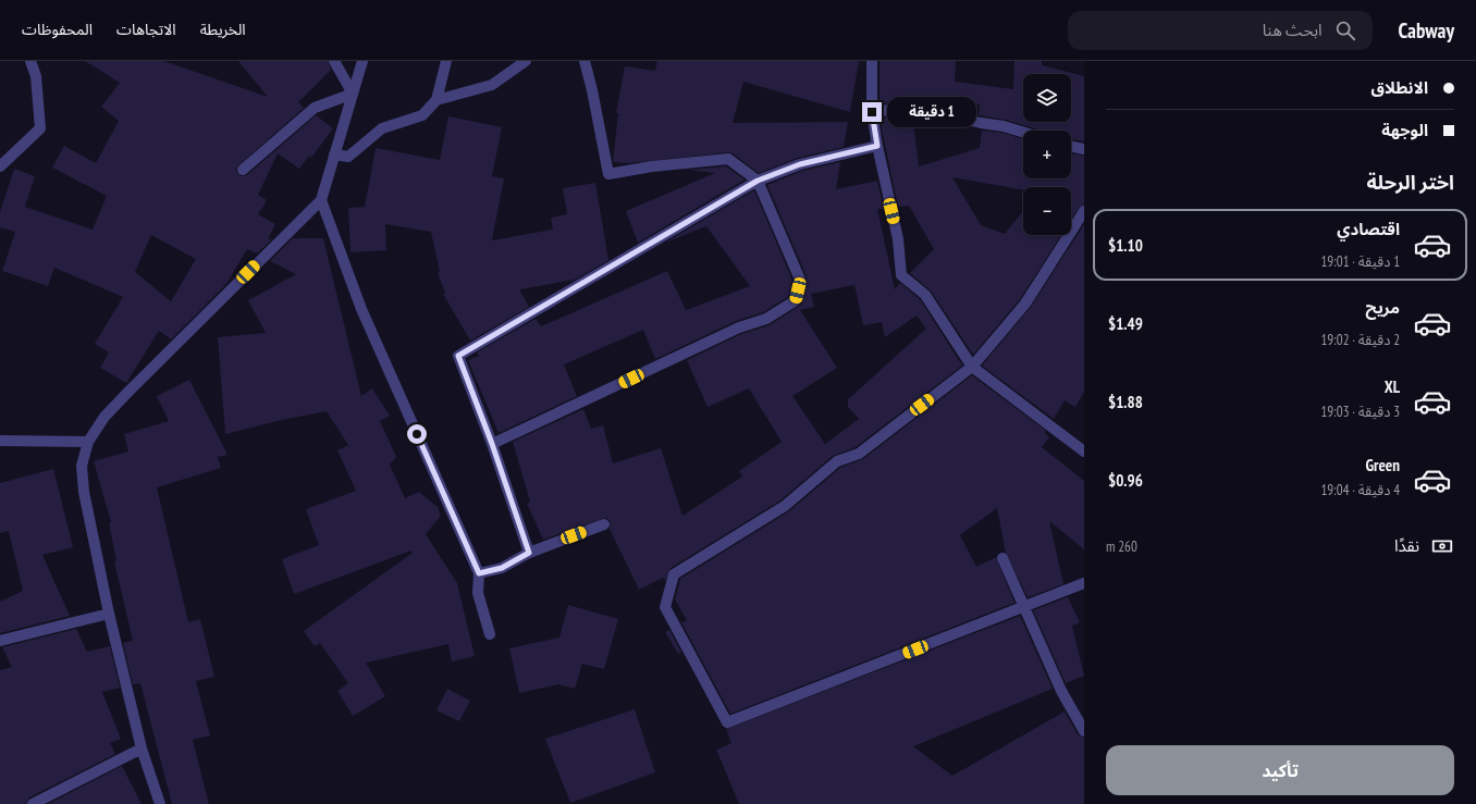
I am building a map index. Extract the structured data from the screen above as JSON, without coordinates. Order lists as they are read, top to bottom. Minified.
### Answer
{"page":{"header":"Cabway","search":"ابحث هنا","nav":["الخريطة","الاتجاهات","المحفوظات"],"banner":["الانطلاق","الوجهة"],"map_buttons":["+","−"],"bubble":"1 دقيقة","heading":"اختر الرحلة","list":[{"name":"اقتصادي","note":"1 دقيقة · 19:01","value":"$1.10"},{"name":"مريح","note":"2 دقيقة · 19:02","value":"$1.49"},{"name":"XL","note":"3 دقيقة · 19:03","value":"$1.88"},{"name":"Green","note":"4 دقيقة · 19:04","value":"$0.96"}],"pay":["نقدًا","260 m"],"buttons":"تأكيد"}}
